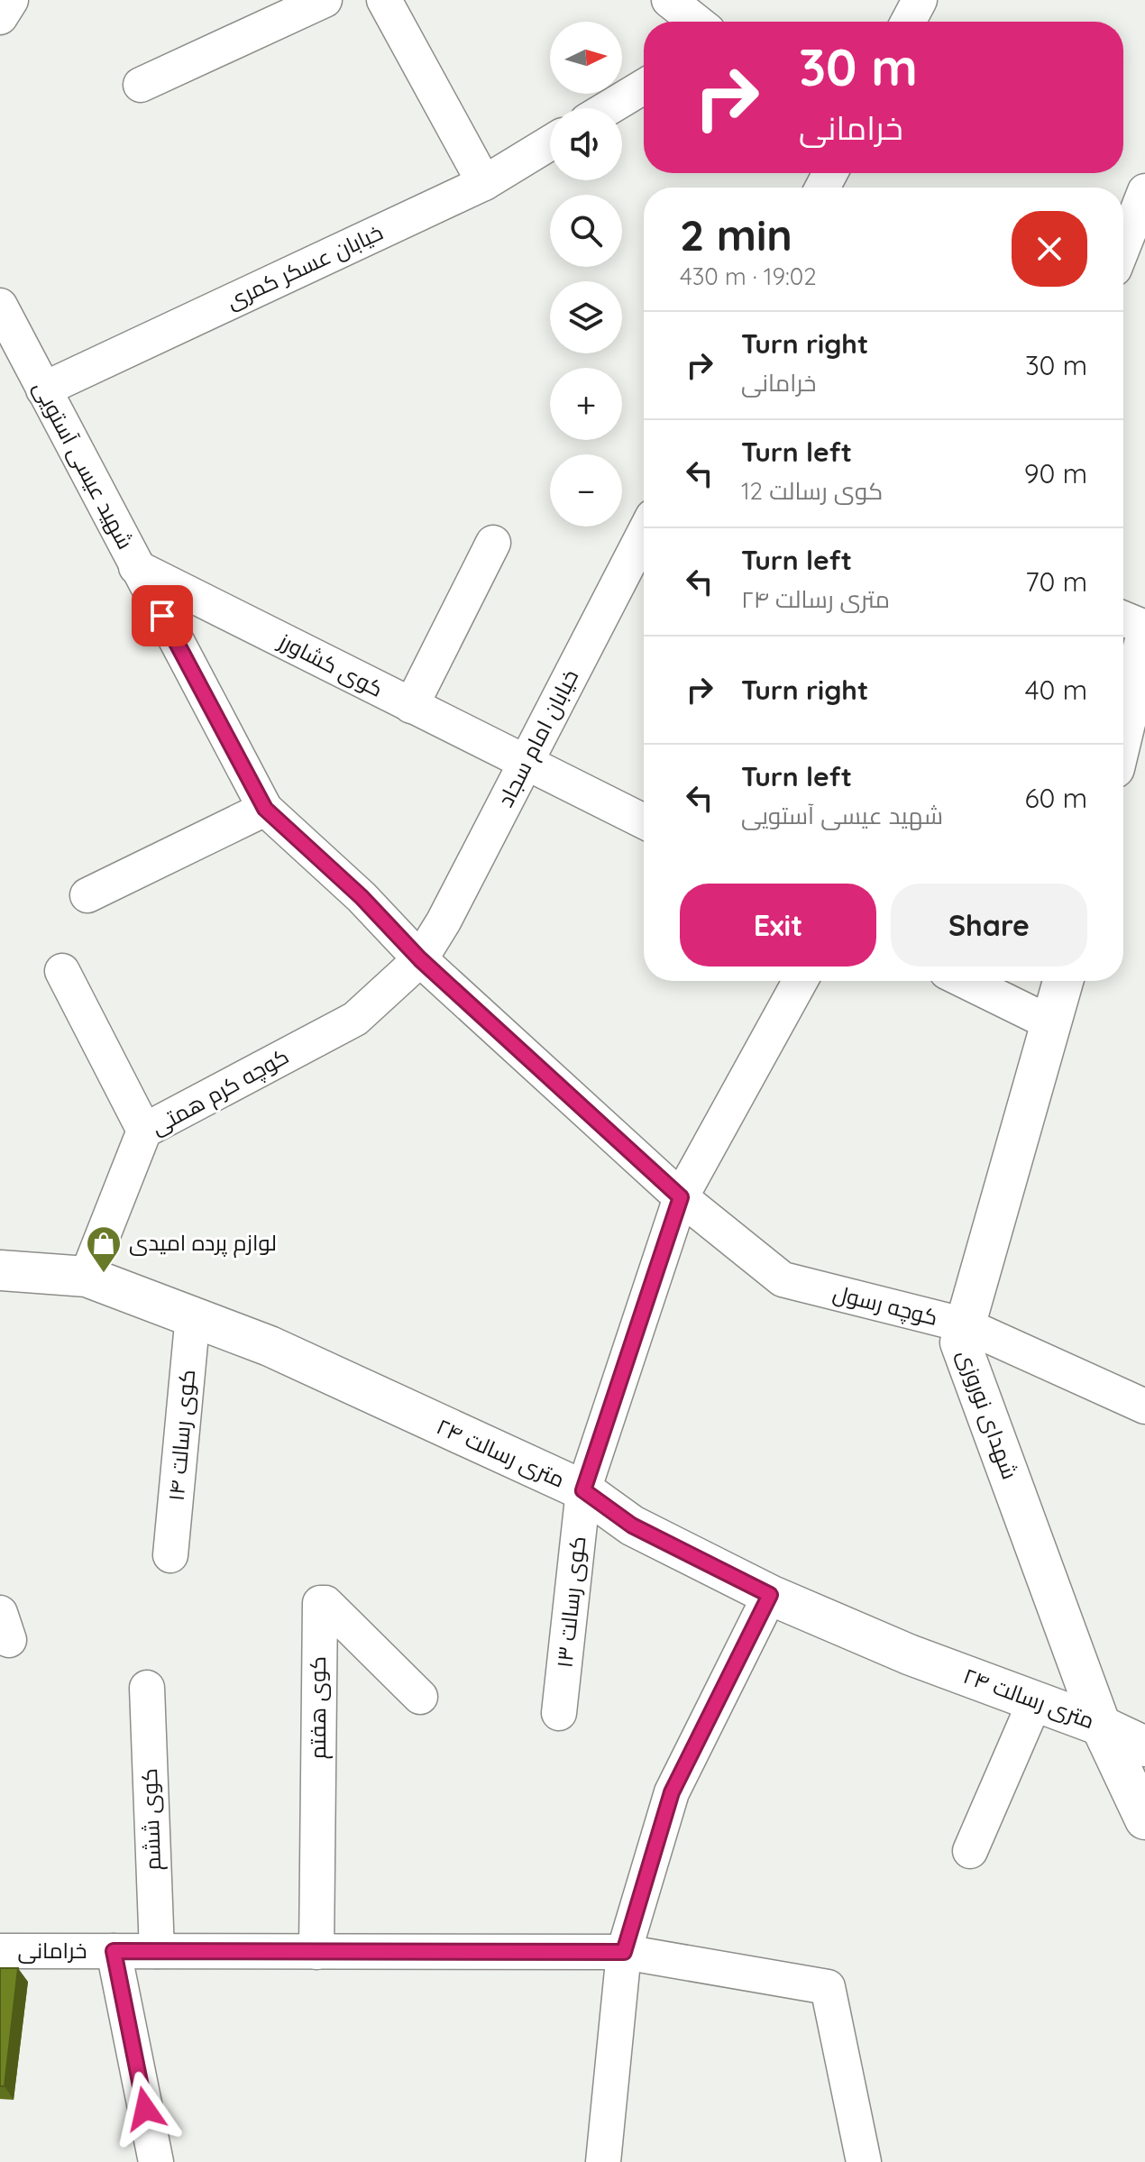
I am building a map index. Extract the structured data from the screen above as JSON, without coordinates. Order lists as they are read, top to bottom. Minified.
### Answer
{"streets":{"main road":["شهدای نوروزی","۲۴ متری رسالت"],"street":["خیابان عسکر کمری","شهید عیسی آستویی","کوی کشاورز","خیابان امام سجاد","کوچه کرم همتی","کوچه رسول","کوی رسالت ۱۴","کوی رسالت ۱۳","کوی هفتم","کوی ششم","خرامانی"]},"crossings":[["خیابان عسکر کمری","شهید عیسی آستویی"],["شهید عیسی آستویی","کوی کشاورز"],["شهید عیسی آستویی","خیابان امام سجاد"],["شهید عیسی آستویی","کوچه کرم همتی"],["شهید عیسی آستویی","کوچه رسول"],["شهید عیسی آستویی","کوی رسالت ۱۳"],["کوی کشاورز","خیابان امام سجاد"],["خیابان امام سجاد","کوچه کرم همتی"],["کوچه کرم همتی","۲۴ متری رسالت"],["کوچه رسول","شهدای نوروزی"],["کوچه رسول","کوی رسالت ۱۳"],["شهدای نوروزی","۲۴ متری رسالت"],["کوی رسالت ۱۴","۲۴ متری رسالت"],["۲۴ متری رسالت","کوی رسالت ۱۳"],["کوی هفتم","خرامانی"],["کوی ششم","خرامانی"]],"places":{"shop":["لوازم پرده امیدی"]},"north":"right","page":{"map_buttons":["+","−"],"turn":["30 m","خرامانی"],"heading":["2 min","430 m · 19:02"],"list":[{"name":"Turn right","note":"خرامانی","value":"30 m"},{"name":"Turn left","note":"کوی رسالت 12","value":"90 m"},{"name":"Turn left","note":"۲۴ متری رسالت","value":"70 m"},{"name":"Turn right","value":"40 m"},{"name":"Turn left","note":"شهید عیسی آستویی","value":"60 m"}],"buttons":["Exit","Share"]}}
